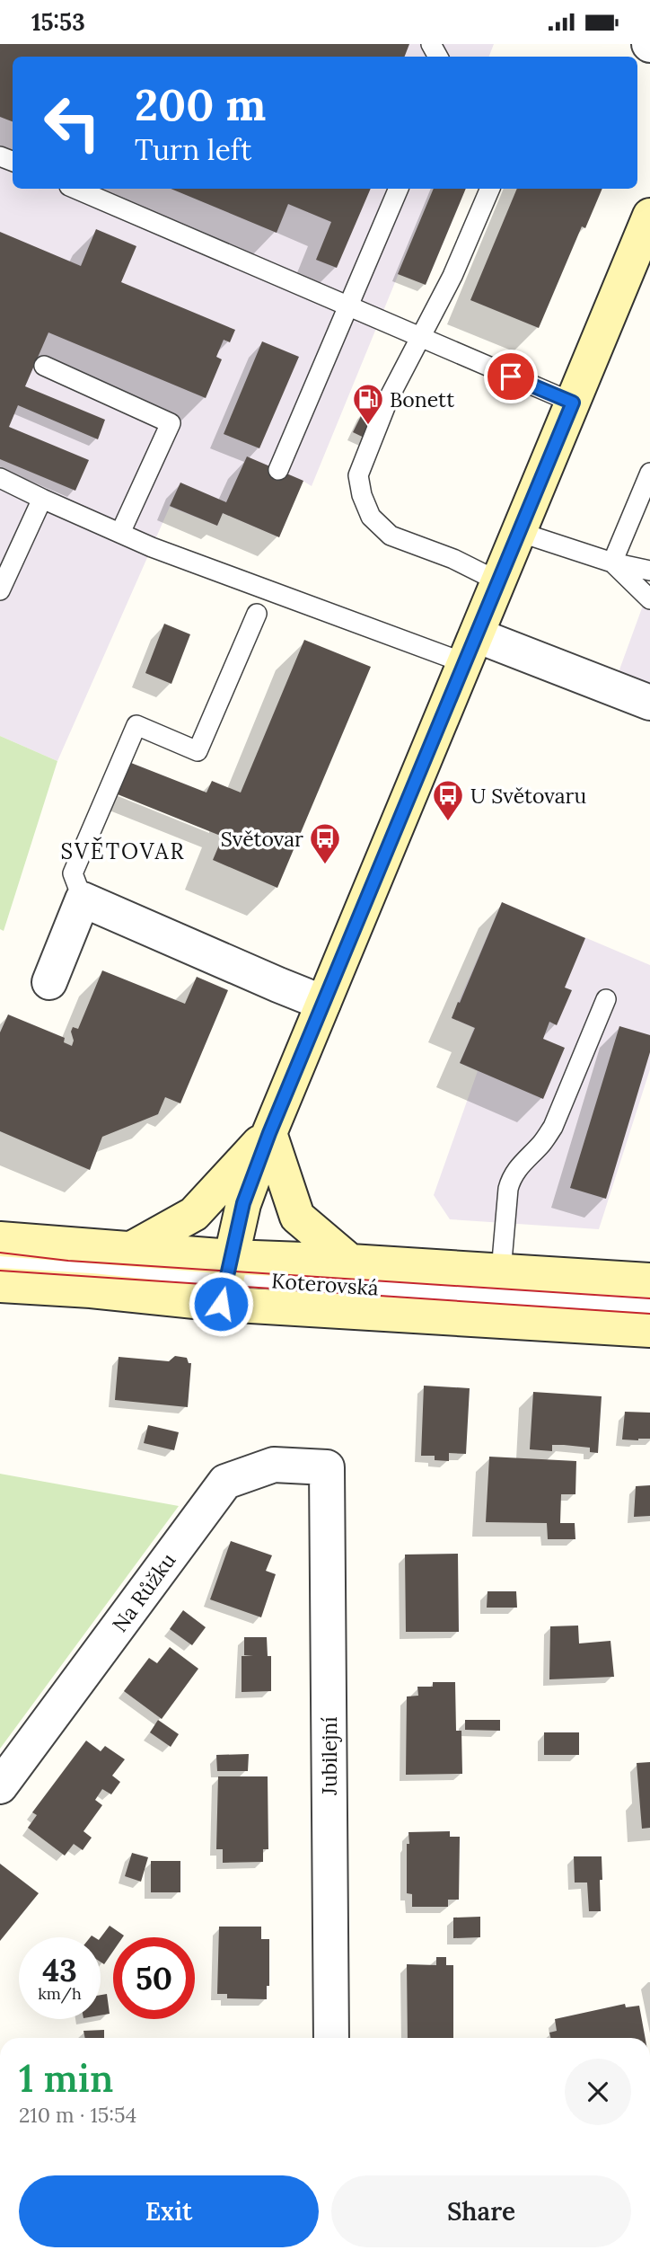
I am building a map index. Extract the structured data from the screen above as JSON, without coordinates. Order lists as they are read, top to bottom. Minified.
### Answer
{"streets":{"street":["Koterovská","Na Růžku","Jubilejní"]},"crossings":[["Na Růžku","Jubilejní"]],"districts":["SVĚTOVAR"],"places":{"fuel station":["Bonett"],"bus stop":["U Světovaru","Světovar"]},"page":{"status":"15:53","turn":["200 m","Turn left"],"speed":"43 km/h","limit":"50","heading":["1 min","210 m · 15:54"],"buttons":["Exit","Share"]}}
